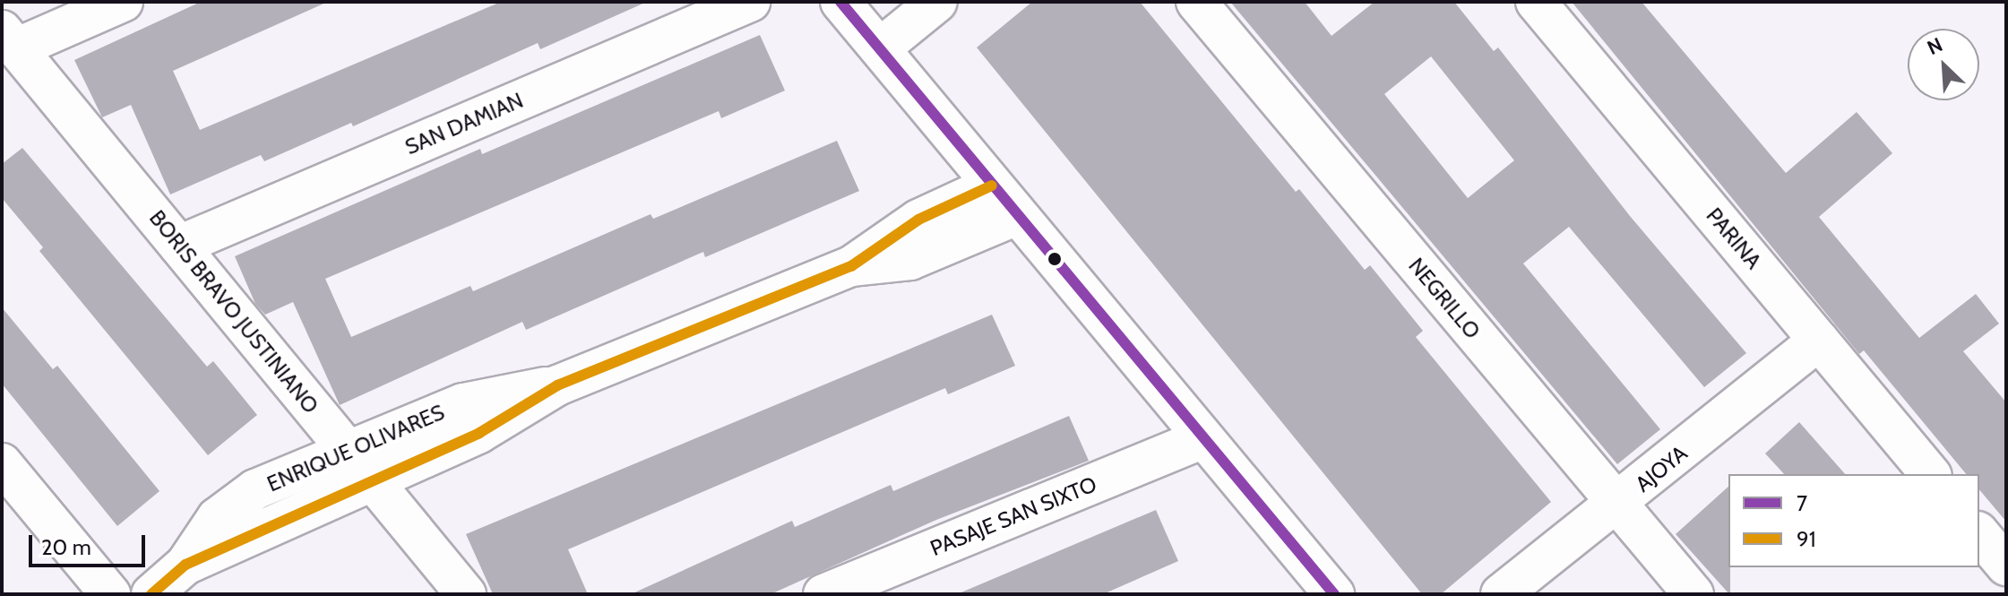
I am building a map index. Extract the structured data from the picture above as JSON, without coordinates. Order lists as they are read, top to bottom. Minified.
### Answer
{"streets":{"street":["SAN DAMIAN","PARINA","NEGRILLO","BORIS BRAVO JUSTINIANO","ENRIQUE OLIVARES","AJOYA","PASAJE SAN SIXTO"]},"crossings":[["SAN DAMIAN","BORIS BRAVO JUSTINIANO"],["PARINA","AJOYA"],["NEGRILLO","AJOYA"],["BORIS BRAVO JUSTINIANO","ENRIQUE OLIVARES"]],"lines":["transit line 7","transit line 91"],"legend":["7","91"],"scale_bar":"20 m","north":"top left"}
